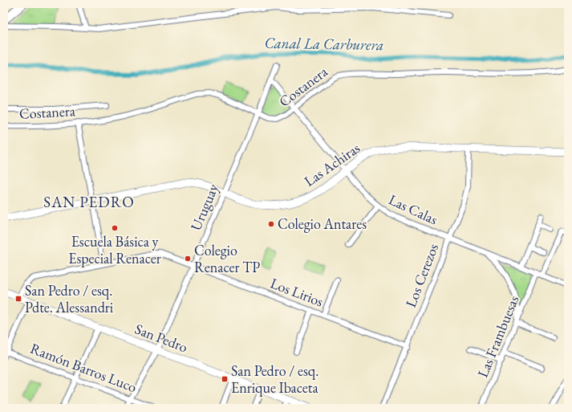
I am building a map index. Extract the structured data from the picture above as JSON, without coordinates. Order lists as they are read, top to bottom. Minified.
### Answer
{"streets":{"street":["Costanera","Las Achiras","Uruguay","Las Calas","Los Cerezos","Los Lirios","Las Frambuesas","San Pedro","Ramón Barros Luco"]},"crossings":[["Costanera","Uruguay"],["Costanera","Las Calas"],["Las Achiras","Uruguay"],["Las Achiras","Las Calas"],["Las Achiras","Los Cerezos"],["Uruguay","Las Calas"],["Uruguay","Los Lirios"],["Uruguay","San Pedro"],["Uruguay","Ramón Barros Luco"],["Las Calas","Los Cerezos"],["Las Calas","Las Frambuesas"],["Los Cerezos","Los Lirios"],["Los Lirios","San Pedro"]],"districts":["SAN PEDRO"],"water":["Canal La Carburera"],"places":{"other":["Colegio Antares","Escuela Básica y Especial Renacer","Colegio Renacer TP"],"transit":["San Pedro / esq. Pdte. Alessandri","San Pedro / esq. Enrique Ibaceta"]}}
